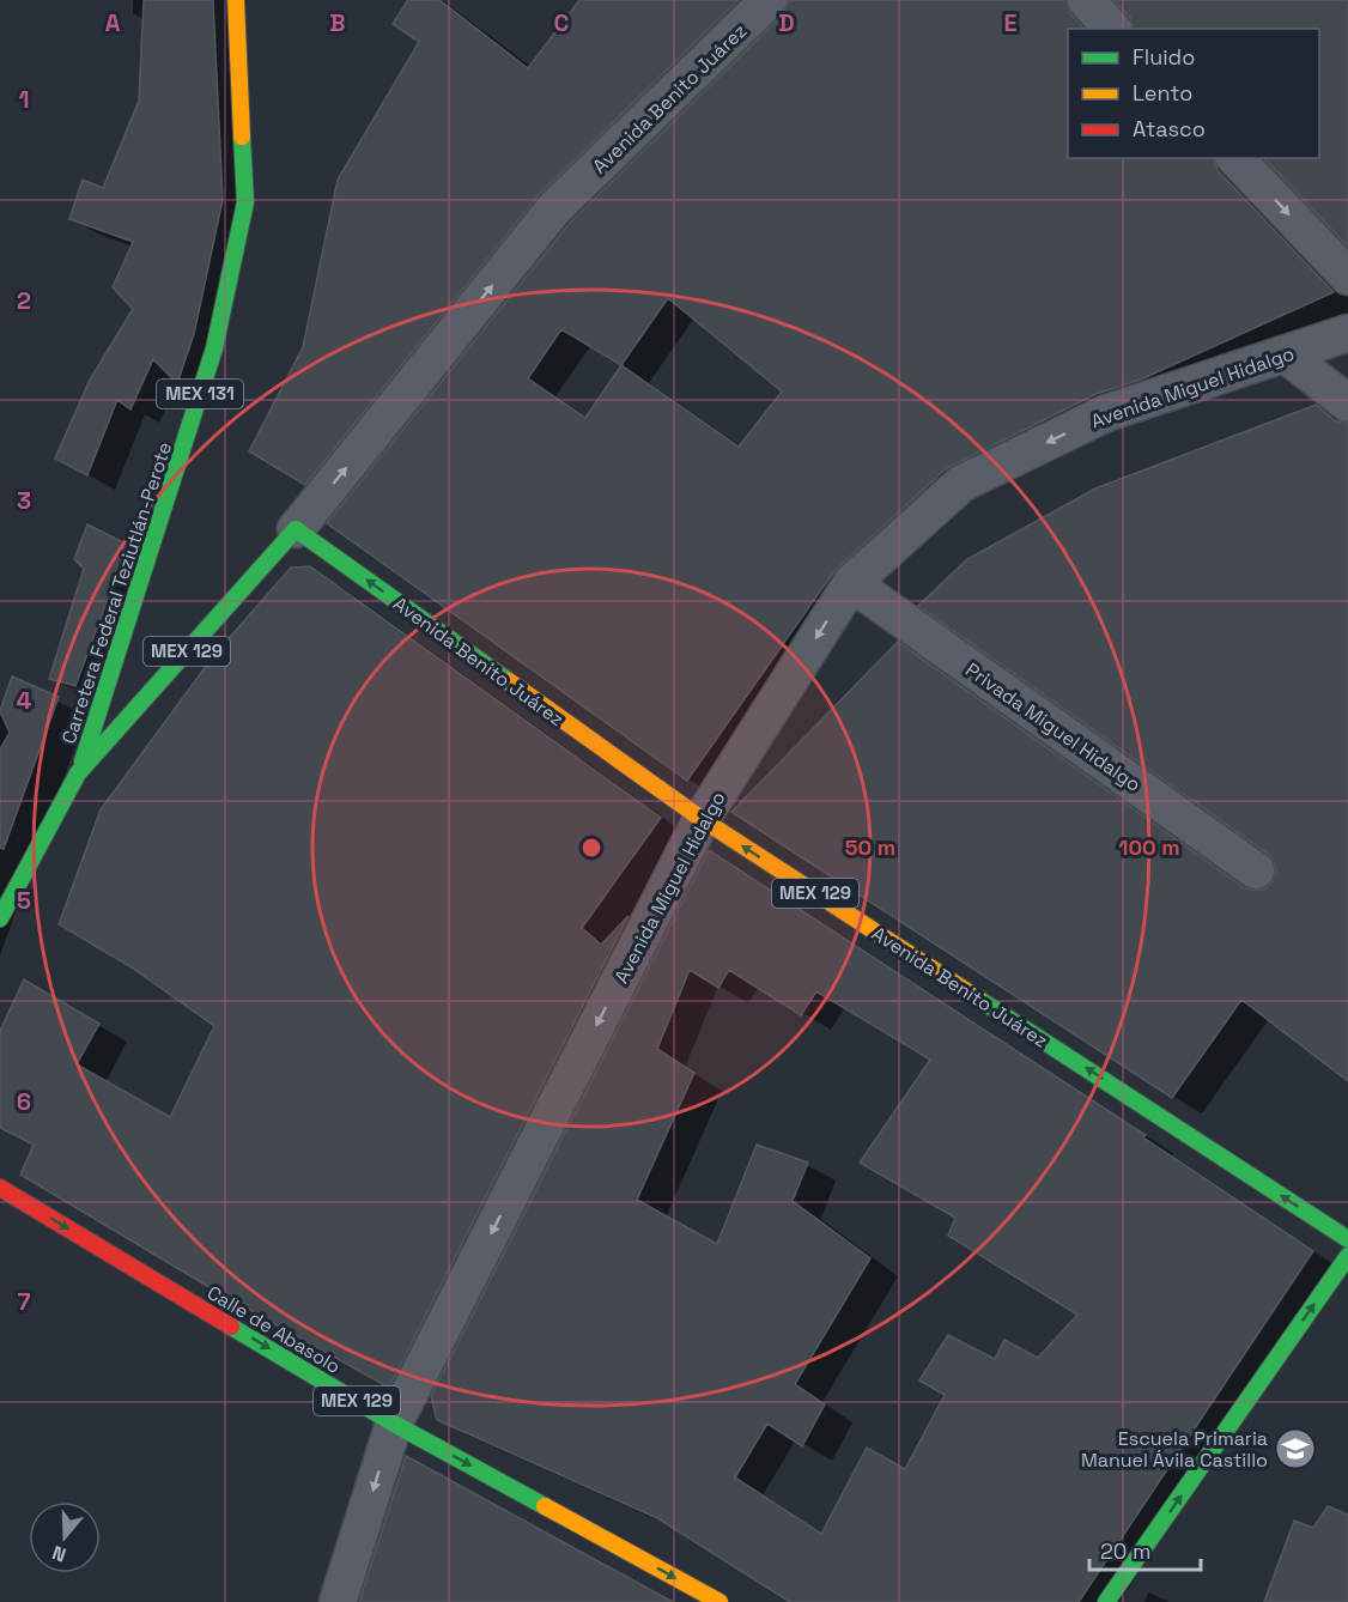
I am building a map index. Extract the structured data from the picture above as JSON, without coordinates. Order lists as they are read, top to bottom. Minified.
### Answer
{"streets":{"main road":["Avenida Benito Juárez","MEX 131","Carretera Federal Teziutlán-Perote","MEX 129","Calle de Abasolo"],"street":["Avenida Miguel Hidalgo","Privada Miguel Hidalgo"]},"crossings":[["Avenida Benito Juárez","Avenida Miguel Hidalgo"],["Avenida Benito Juárez","Carretera Federal Teziutlán-Perote"],["Avenida Miguel Hidalgo","Privada Miguel Hidalgo"],["Avenida Miguel Hidalgo","Calle de Abasolo"]],"one_way":["Avenida Miguel Hidalgo","Calle de Abasolo"],"places":{"school or university":["Escuela Primaria Manuel Ávila Castillo"]},"legend":["Fluido","Lento","Atasco"],"scale_bar":"20 m","north":"bottom","grid":{"columns":["A","B","C","D","E"],"rows":["1","2","3","4","5","6","7"]},"rings":["50 m","100 m"]}
